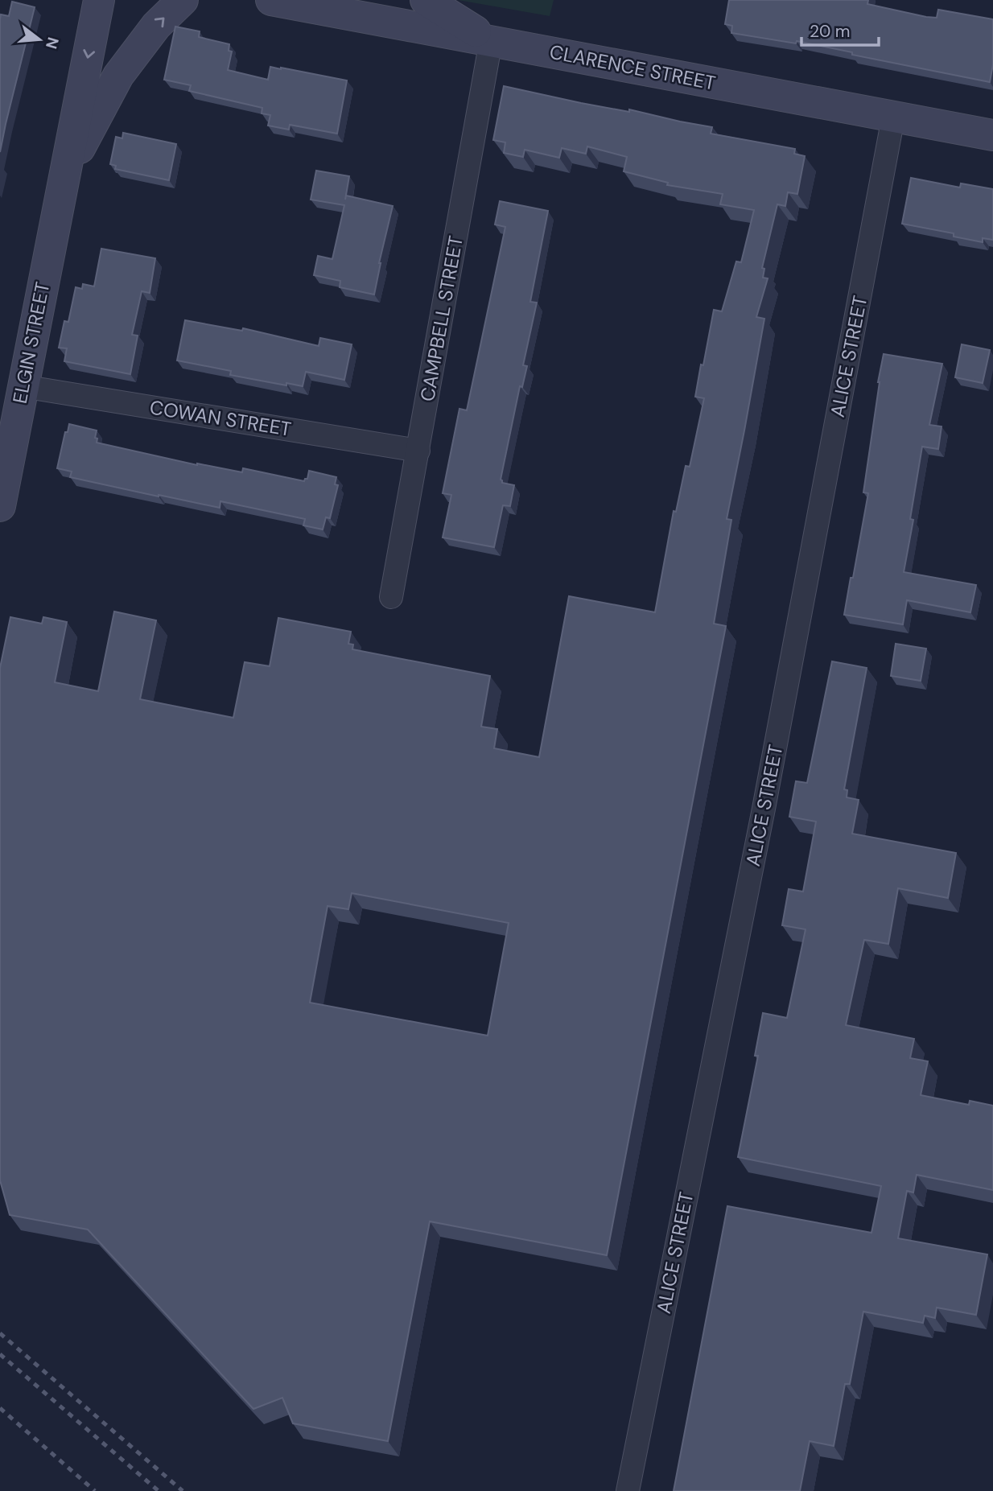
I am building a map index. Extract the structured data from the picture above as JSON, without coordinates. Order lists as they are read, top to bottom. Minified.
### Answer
{"streets":{"main road":["CLARENCE STREET","ELGIN STREET"],"street":["CAMPBELL STREET","ALICE STREET","COWAN STREET"]},"crossings":[["CLARENCE STREET","CAMPBELL STREET"],["CLARENCE STREET","ALICE STREET"],["CAMPBELL STREET","COWAN STREET"],["ELGIN STREET","COWAN STREET"]],"scale_bar":"20 m","north":"right"}
